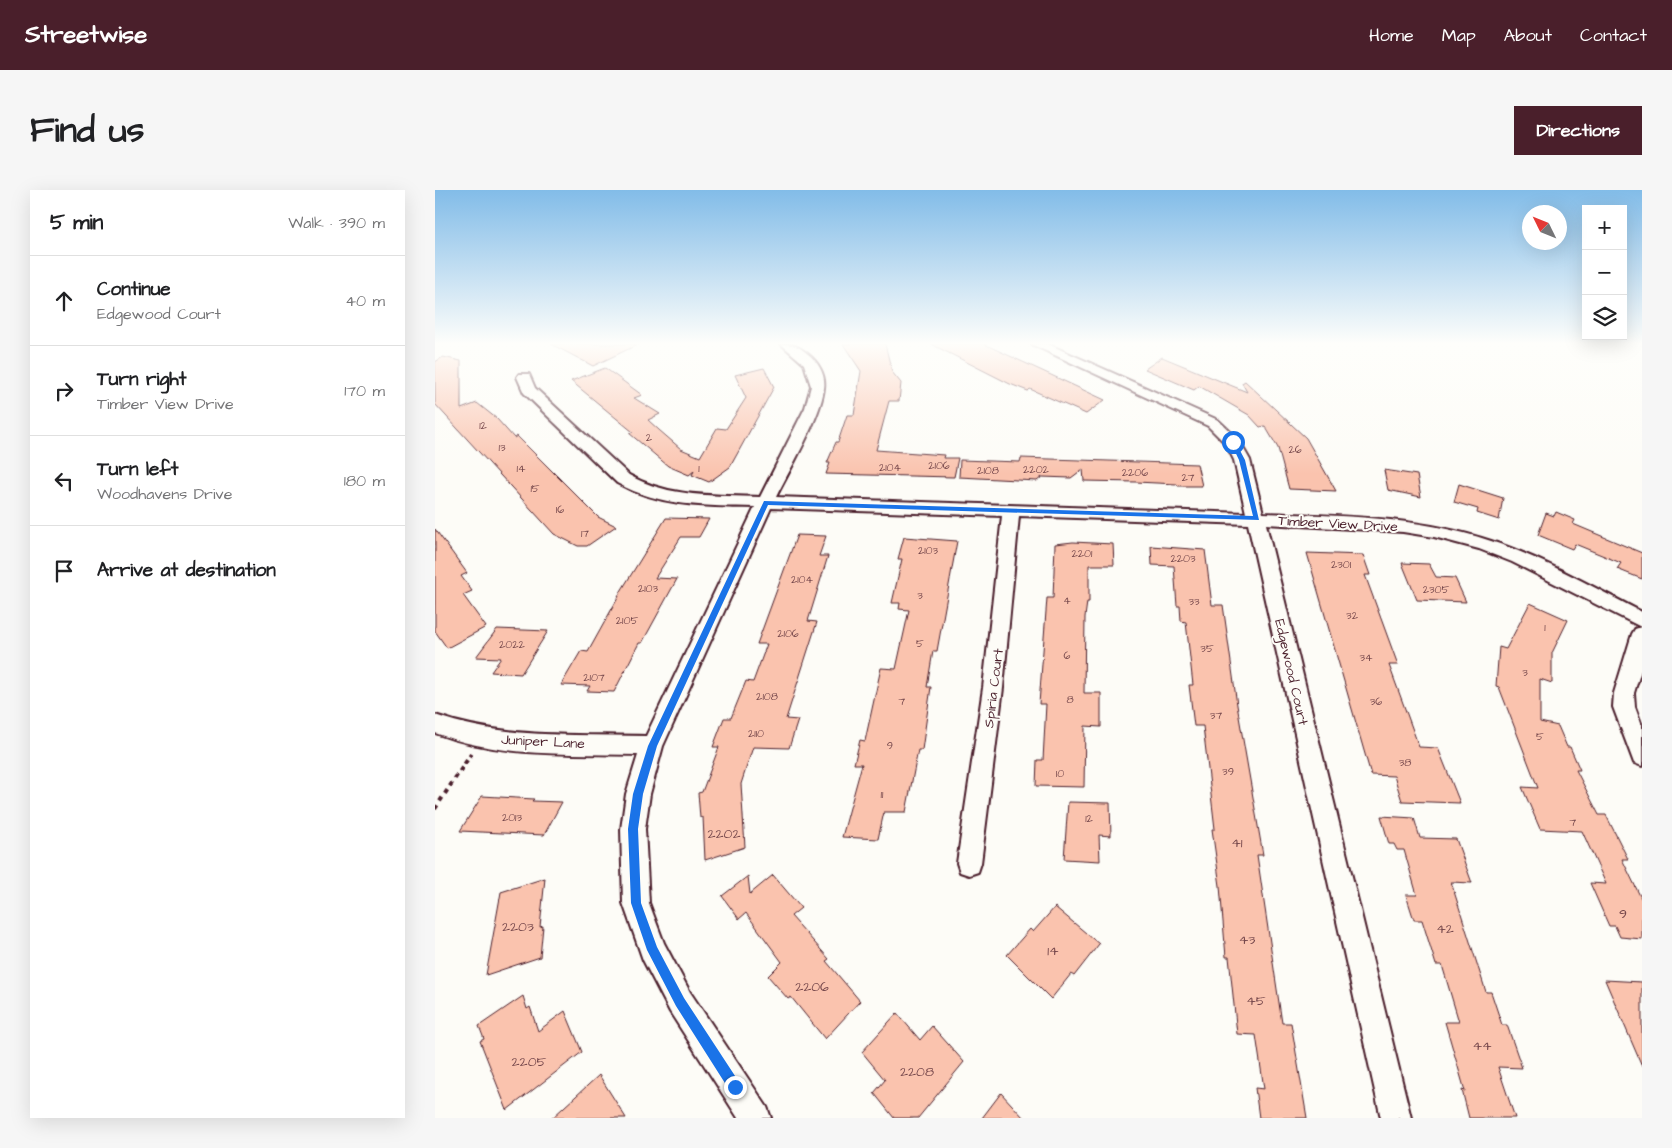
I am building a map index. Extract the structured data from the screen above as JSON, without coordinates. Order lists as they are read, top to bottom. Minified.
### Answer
{"streets":{"street":["Timber View Drive","Edgewood Court","Spiria Court","Juniper Lane"]},"crossings":[["Timber View Drive","Edgewood Court"],["Timber View Drive","Spiria Court"]],"house_numbers":["12","2","13","26","2106","2104","14","1","2202","2108","2206","27","15","16","17","2103","2201","2203","2301","2104","2103","2305","3","4","33","32","2105","1","2106","5","2022","35","6","34","3","2107","2108","8","7","36","37","2110","5","9","38","39","10","11","2013","12","7","2202","41","9","2203","42","43","14","2206","45","44","2205","2208"],"north":"top left","page":{"header":"Streetwise","nav":["Home","Map","About","Contact"],"title":"Find us","buttons":"Directions","heading":["5 min","Walk · 390 m"],"map_buttons":["+","−"],"list":[["Continue","Edgewood Court","40 m"],["Turn right","Timber View Drive","170 m"],["Turn left","Woodhavens Drive","180 m"],"Arrive at destination"]}}
